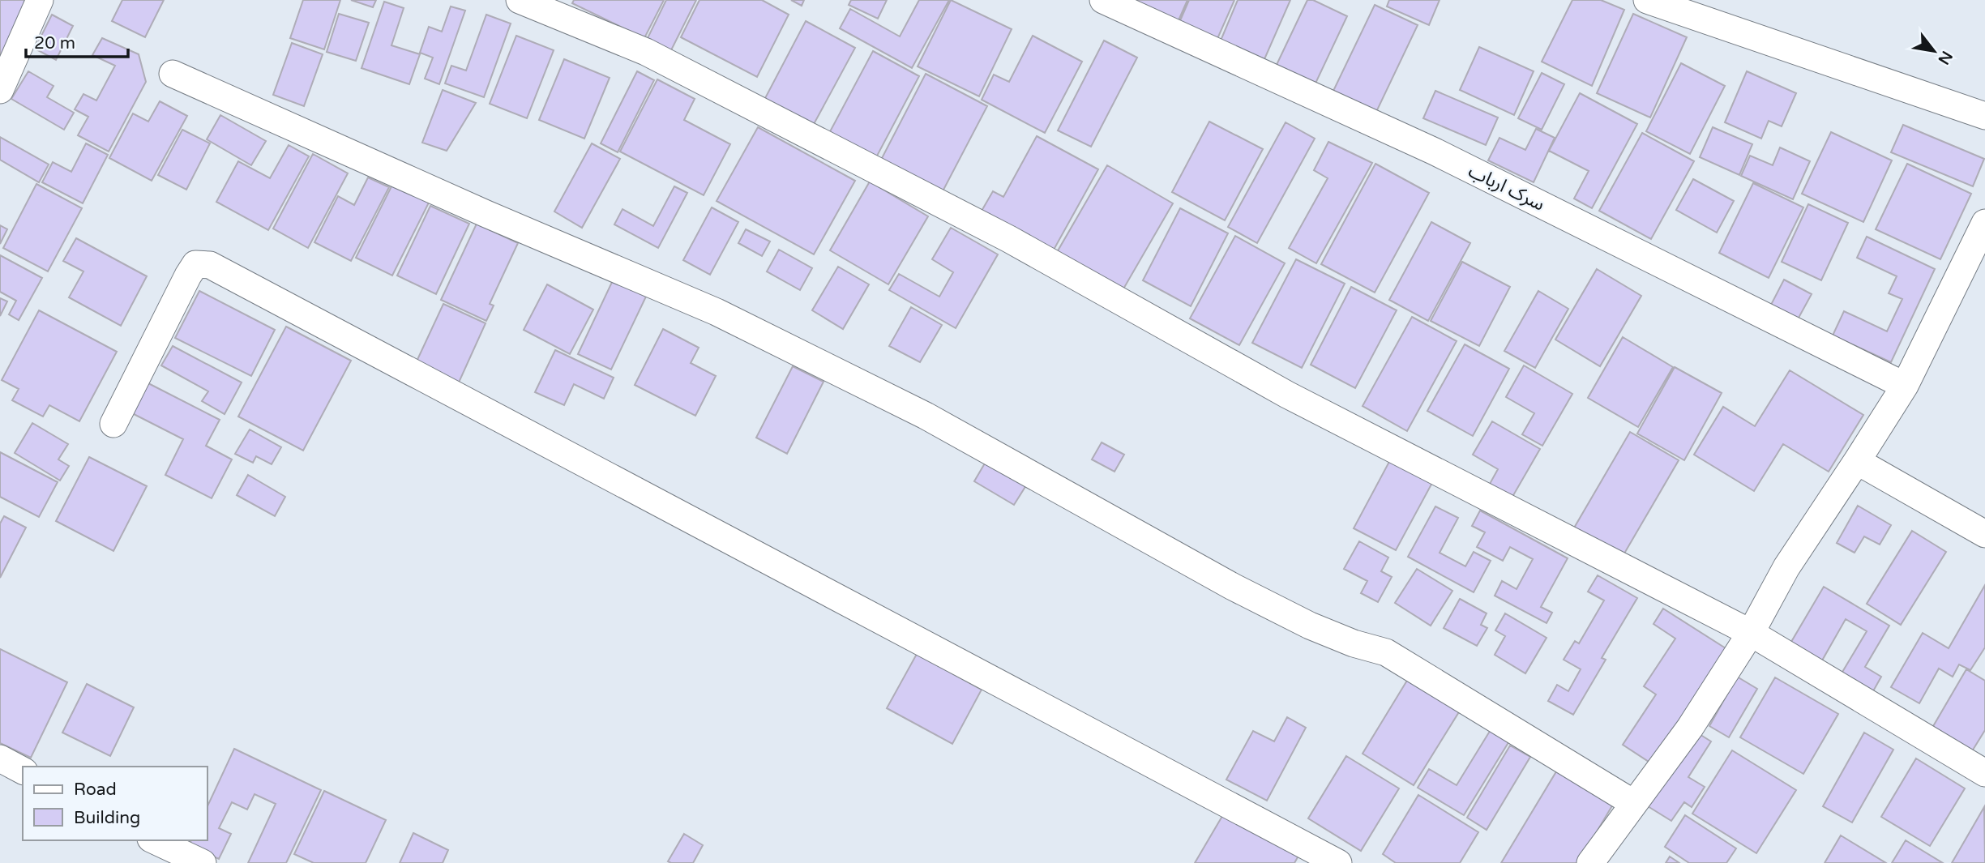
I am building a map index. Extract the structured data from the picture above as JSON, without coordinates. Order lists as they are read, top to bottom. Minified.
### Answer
{"streets":{"street":["سرک ارباب"]},"legend":["Road","Building"],"scale_bar":"20 m","north":"bottom right"}
